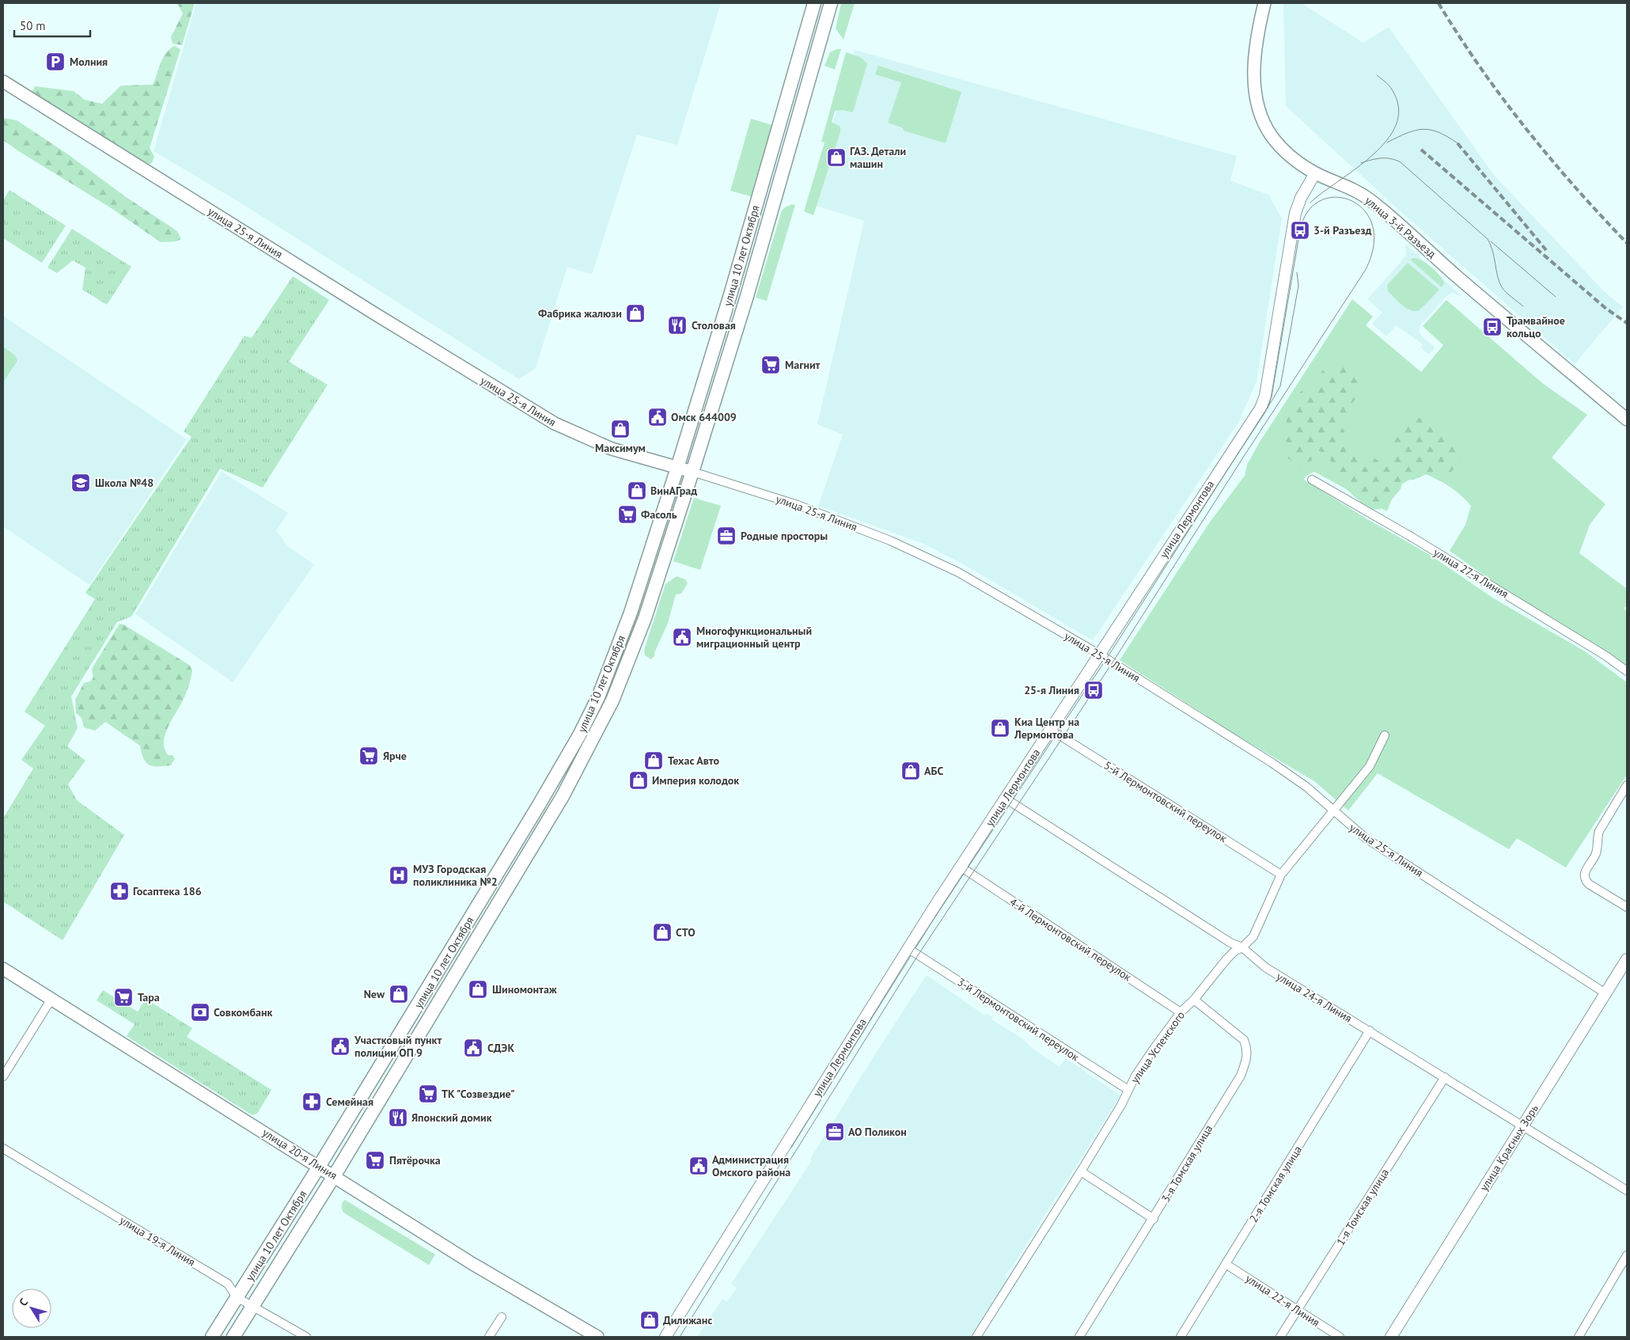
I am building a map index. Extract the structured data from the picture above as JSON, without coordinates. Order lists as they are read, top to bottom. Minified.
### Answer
{"streets":{"main road":["улица 3-й Разъезд","улица 25-я Линия","улица 10 лет Октября","улица 20-я Линия"],"street":["улица Лермонтова","улица 27-я Линия","5-й Лермонтовский переулок","4-й Лермонтовский переулок","улица 24-я Линия","3-й Лермонтовский переулок","улица Успенского","улица Красных Зорь","3-я Томская улица","2-я Томская улица","1-я Томская улица","улица 19-я Линия","улица 22-я Линия"]},"crossings":[["улица 3-й Разъезд","улица Лермонтова"],["улица 25-я Линия","улица 10 лет Октября"],["улица 25-я Линия","улица Лермонтова"],["улица 25-я Линия","улица Успенского"],["улица 25-я Линия","улица Красных Зорь"],["улица 10 лет Октября","улица 20-я Линия"],["улица 10 лет Октября","улица 19-я Линия"],["улица Лермонтова","5-й Лермонтовский переулок"],["улица Лермонтова","4-й Лермонтовский переулок"],["улица Лермонтова","улица 24-я Линия"],["улица Лермонтова","3-й Лермонтовский переулок"],["5-й Лермонтовский переулок","улица Успенского"],["4-й Лермонтовский переулок","улица Успенского"],["улица 24-я Линия","улица Успенского"],["улица 24-я Линия","улица Красных Зорь"],["улица 24-я Линия","2-я Томская улица"],["улица 24-я Линия","1-я Томская улица"],["3-й Лермонтовский переулок","улица Успенского"],["улица Успенского","3-я Томская улица"],["2-я Томская улица","улица 22-я Линия"],["1-я Томская улица","улица 22-я Линия"]],"places":{"parking":["Молния"],"shop":["ГАЗ. Детали машин","Фабрика жалюзи","Максимум","ВинАГрад","Киа Центр на Лермонтова","Техас Авто","АБС","Империя колодок","СТО","Шиномонтаж","New","Дилижанс"],"bus stop":["3-й Разъезд","Трамвайное кольцо","25-я Линия"],"restaurant":["Столовая","Японский домик"],"supermarket":["Магнит","Фасоль","Ярче","Тара","ТК \"Созвездие\"","Пятёрочка"],"public building":["Омск 644009","Многофункциональный миграционный центр","Участковый пункт полиции ОП 9","СДЭК","Администрация Омского района"],"school or university":["Школа №48"],"office":["Родные просторы","АО Поликон"],"hospital":["МУЗ Городская поликлиника №2"],"pharmacy":["Госаптека 186","Семейная"],"bank":["Совкомбанк"]},"scale_bar":"50 m","north":"top left"}
